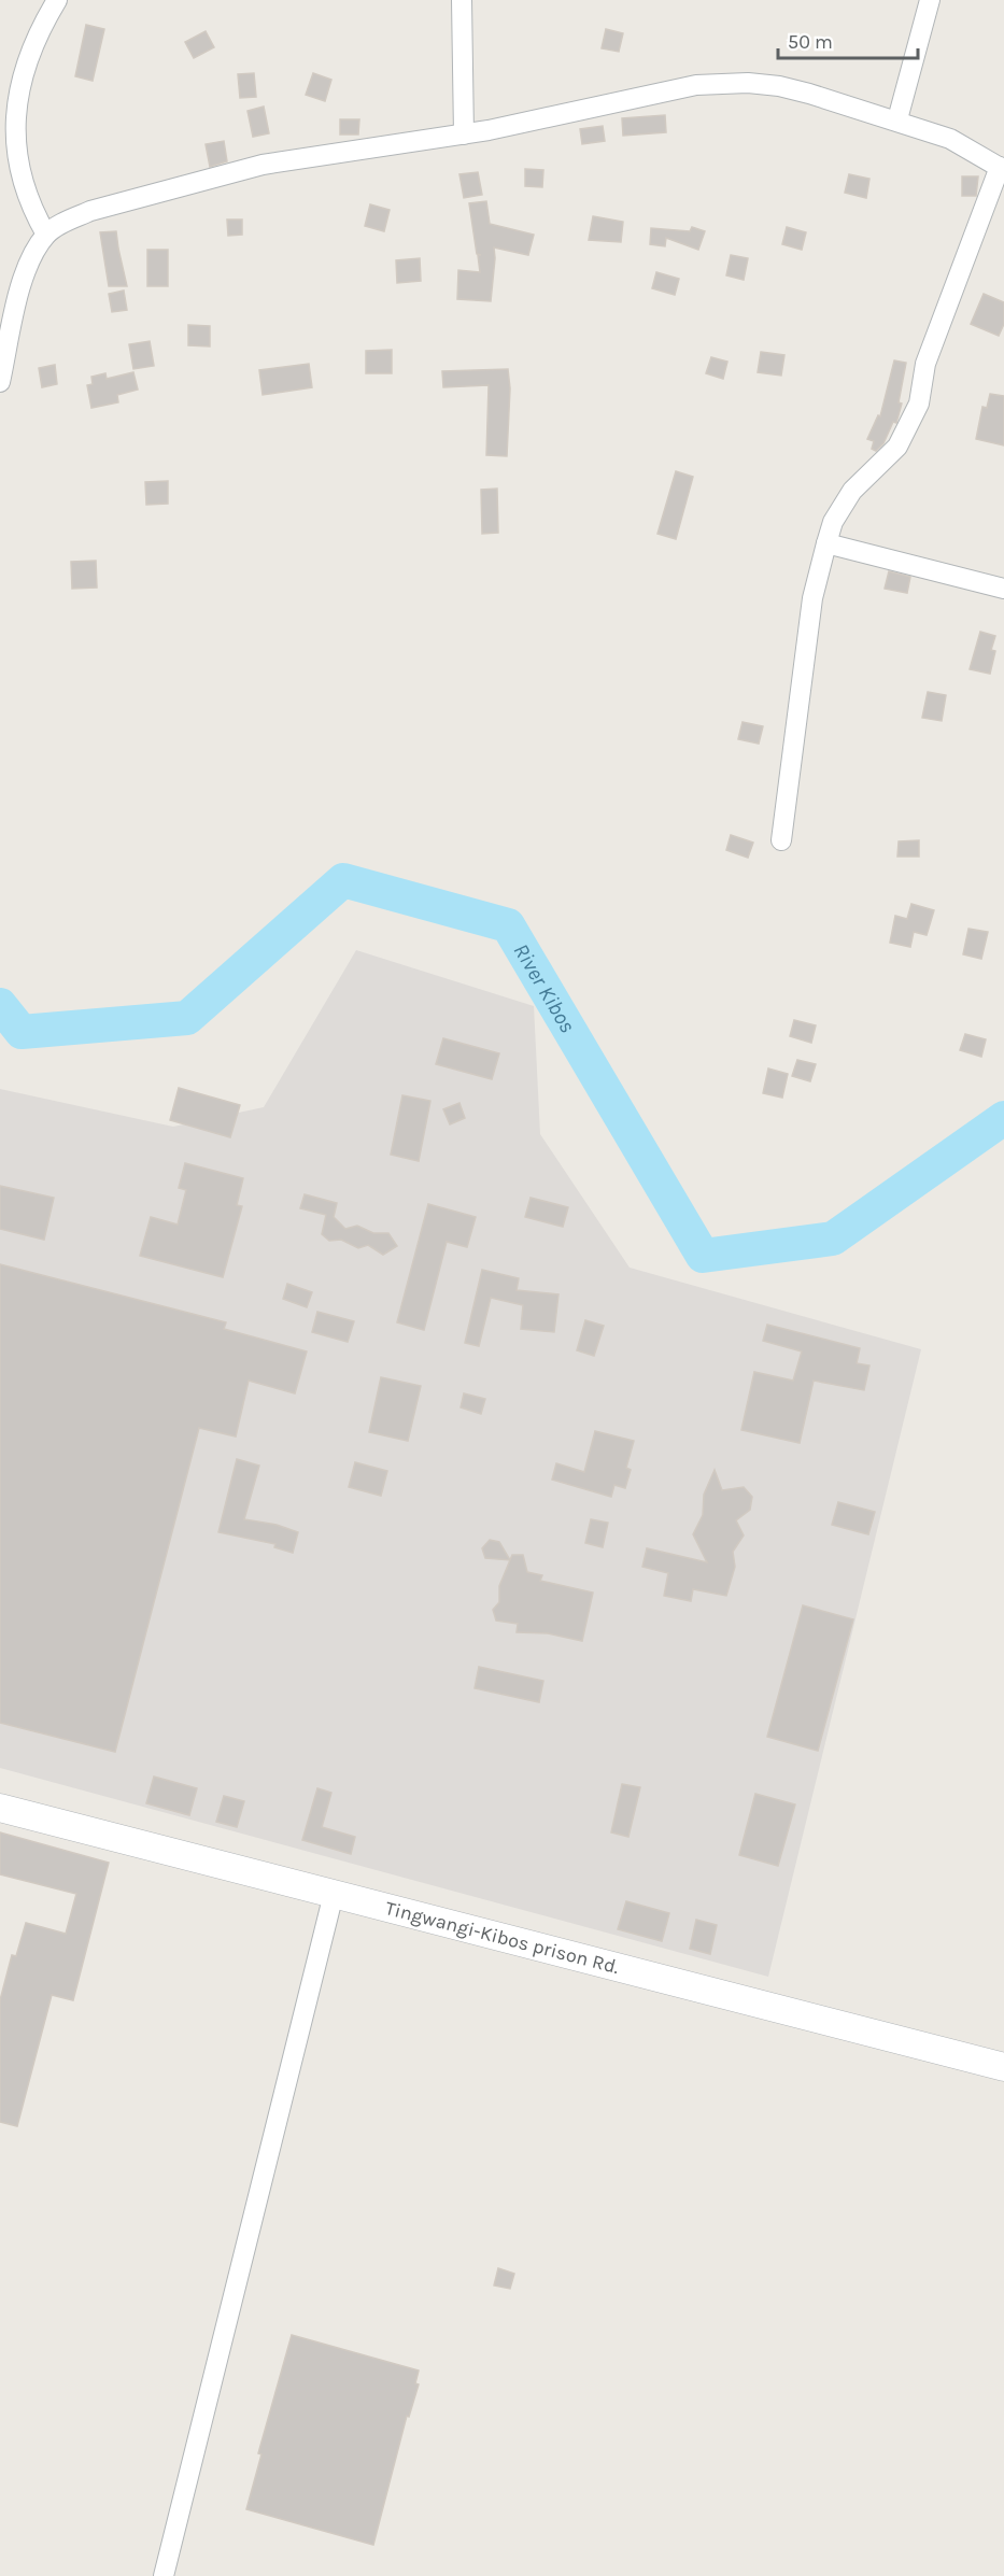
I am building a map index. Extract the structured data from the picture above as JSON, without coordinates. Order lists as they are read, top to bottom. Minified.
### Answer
{"streets":{"street":["Tingwangi-Kibos prison Rd."]},"water":["River Kibos"],"scale_bar":"50 m"}
